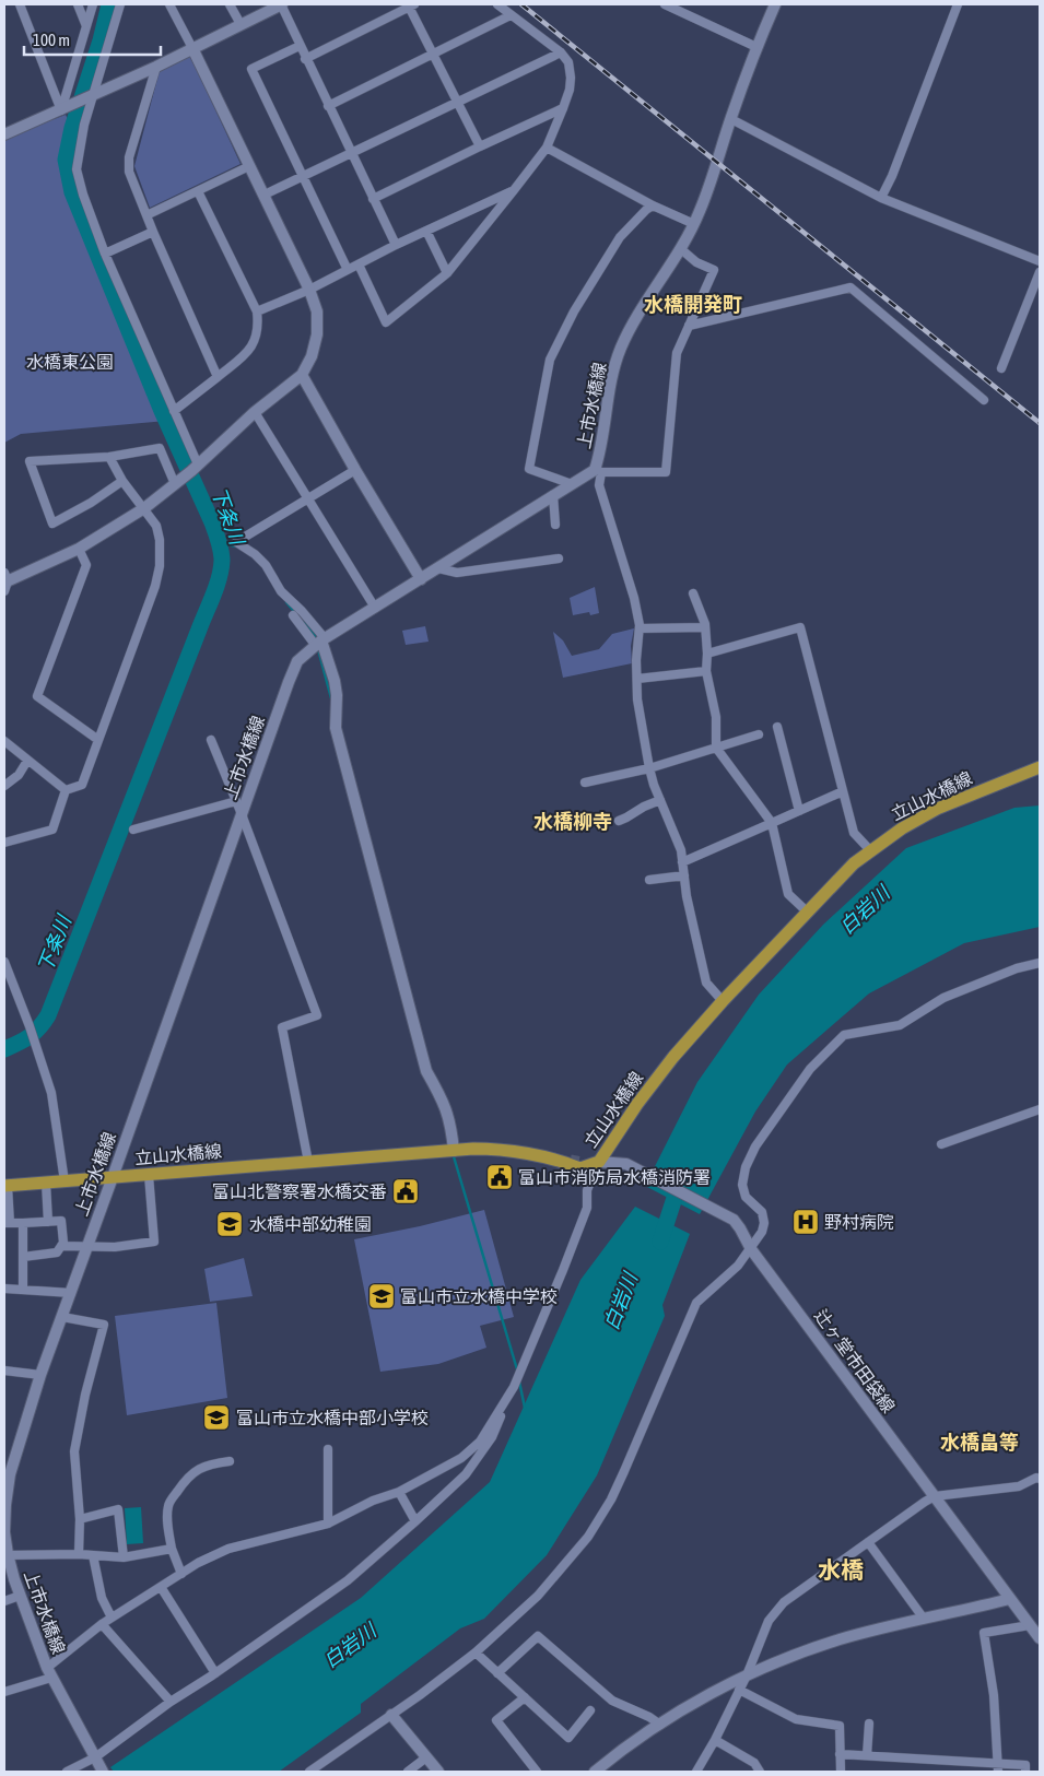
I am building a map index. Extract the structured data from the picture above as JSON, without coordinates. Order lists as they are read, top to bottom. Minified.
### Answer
{"streets":{"main road":["上市水橋線","立山水橋線","辻ヶ堂市田袋線"]},"crossings":[["上市水橋線","立山水橋線"],["立山水橋線","辻ヶ堂市田袋線"]],"districts":["水橋開発町","水橋柳寺","水橋畠等","水橋"],"water":["下条川","白岩川"],"parks":["水橋東公園"],"places":{"public building":["富山市消防局水橋消防署","富山北警察署水橋交番"],"hospital":["野村病院"],"school or university":["水橋中部幼稚園","富山市立水橋中学校","富山市立水橋中部小学校"]},"scale_bar":"100 m"}
